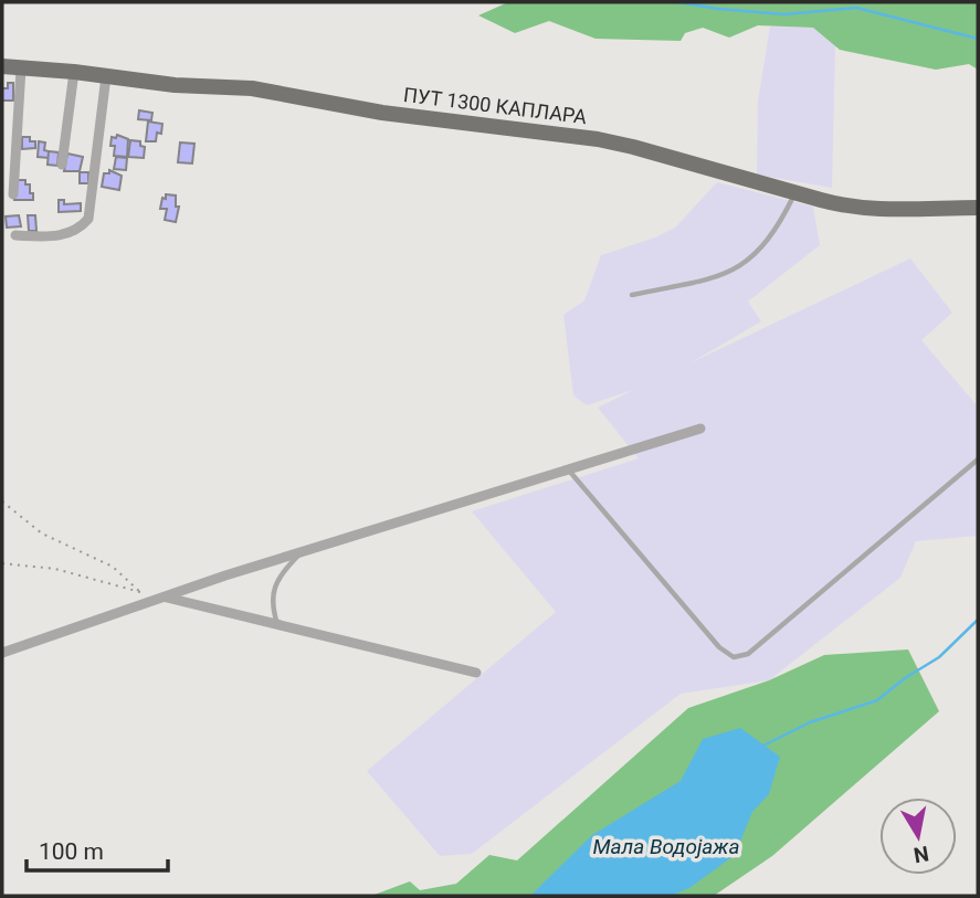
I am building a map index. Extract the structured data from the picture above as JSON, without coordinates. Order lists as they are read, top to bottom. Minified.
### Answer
{"streets":{"main road":["ПУТ 1300 КАПЛАРА"]},"water":["Мала Водојажа"],"scale_bar":"100 m","north":"bottom"}
